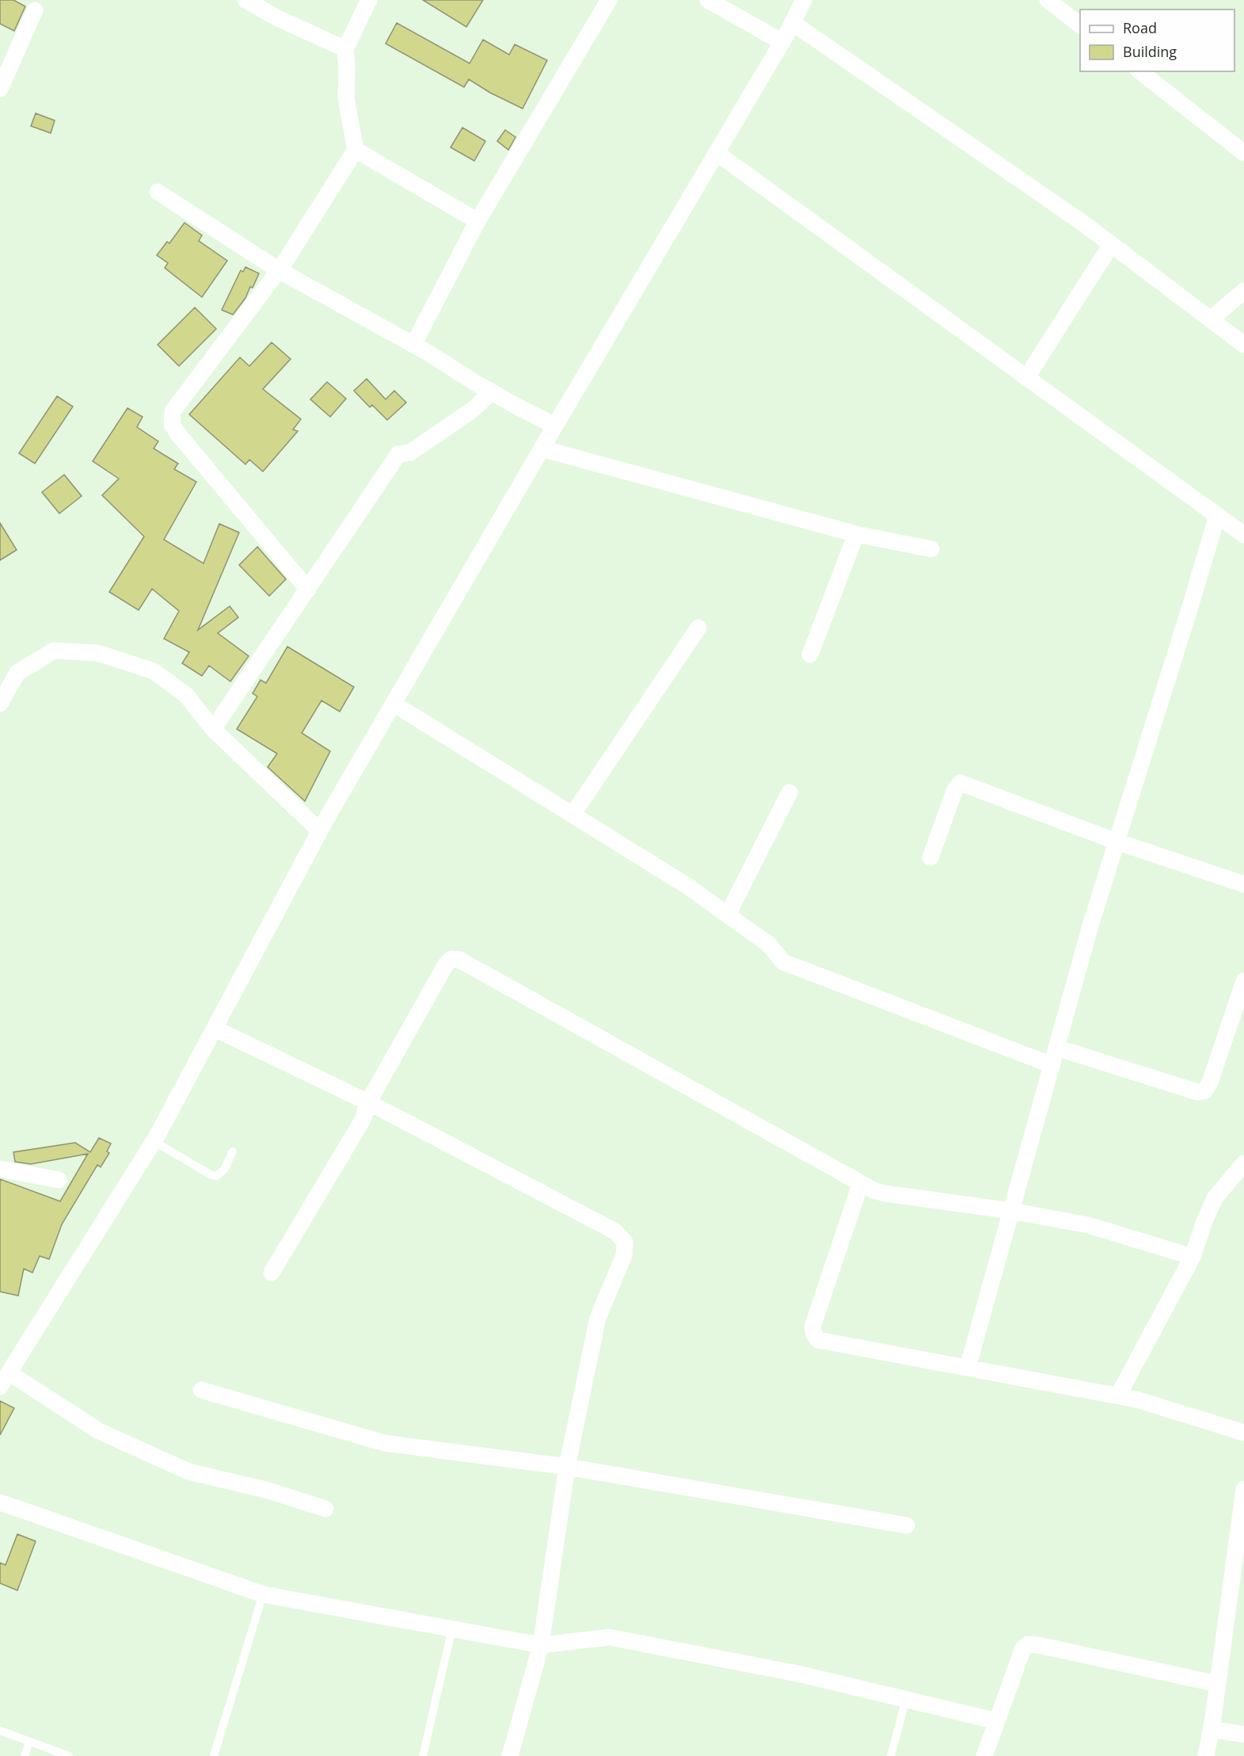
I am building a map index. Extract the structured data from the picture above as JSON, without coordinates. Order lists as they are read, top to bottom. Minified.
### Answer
{"legend":["Road","Building"]}
